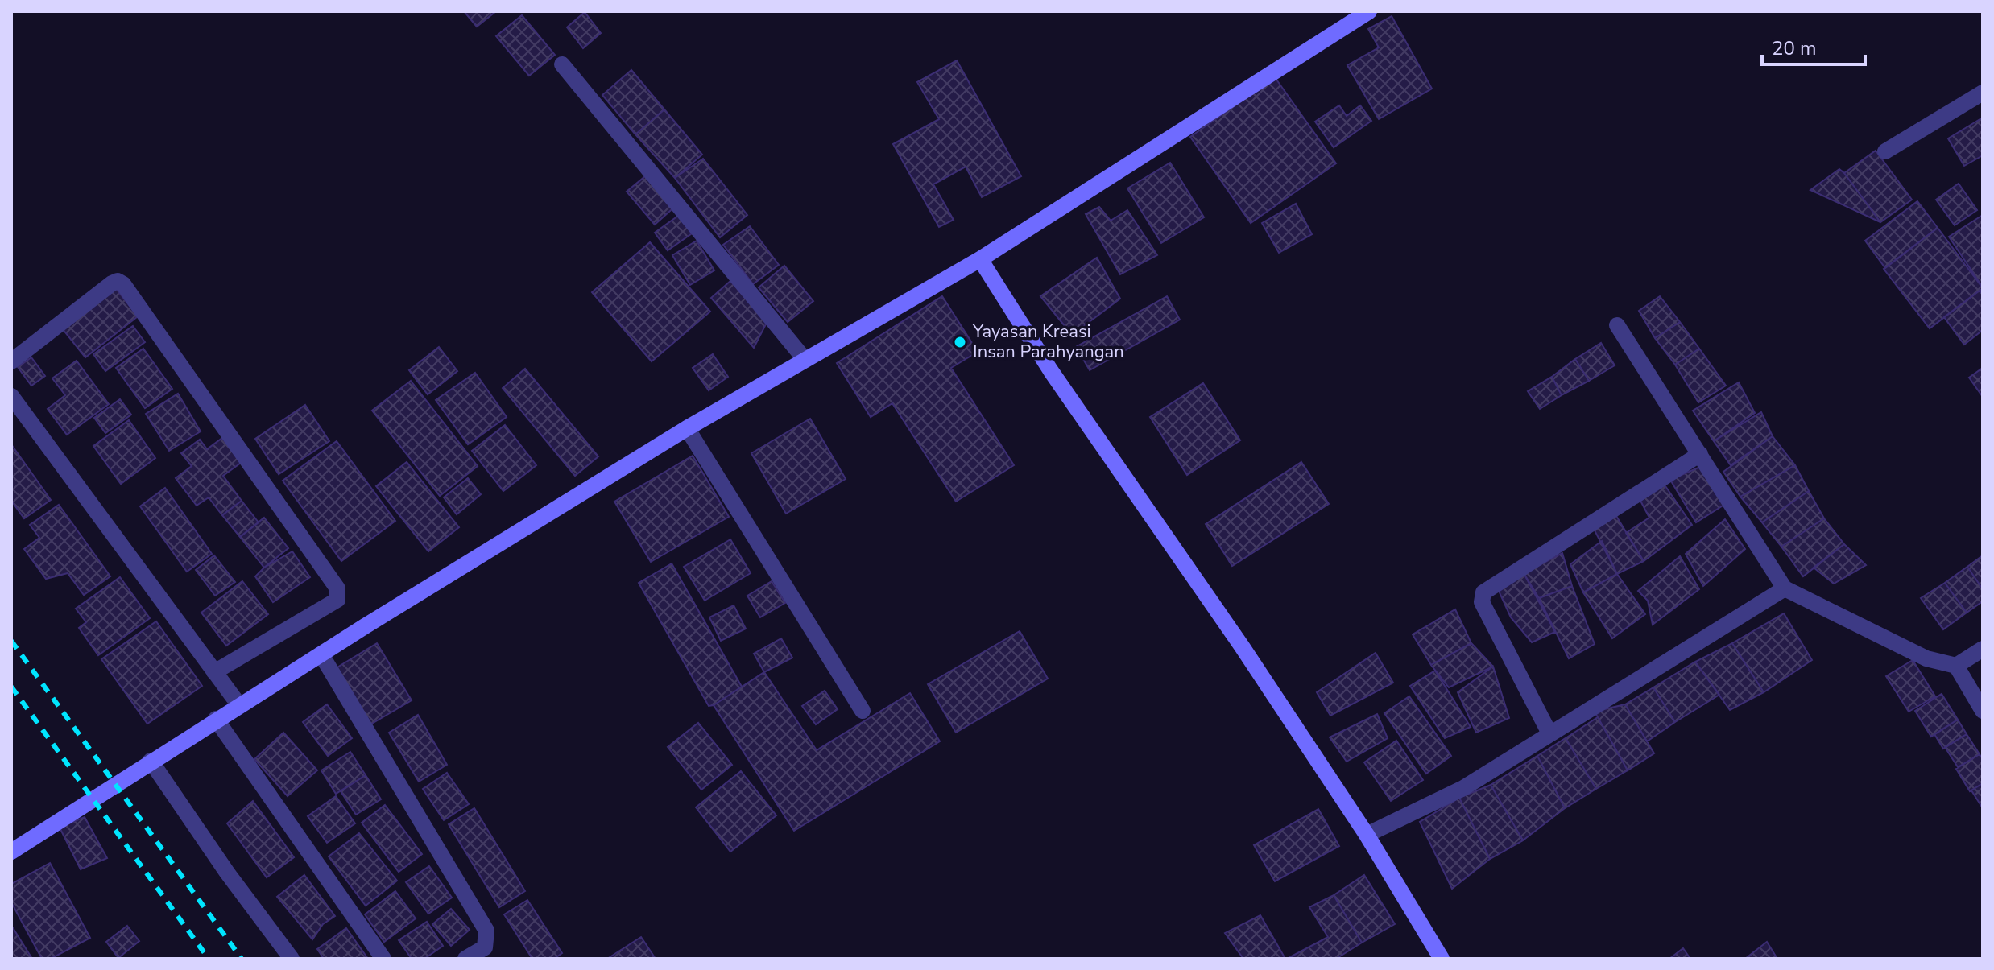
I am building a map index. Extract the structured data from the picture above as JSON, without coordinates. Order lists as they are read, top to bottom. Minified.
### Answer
{"places":["Yayasan Kreasi Insan Parahyangan"],"scale_bar":"20 m"}
